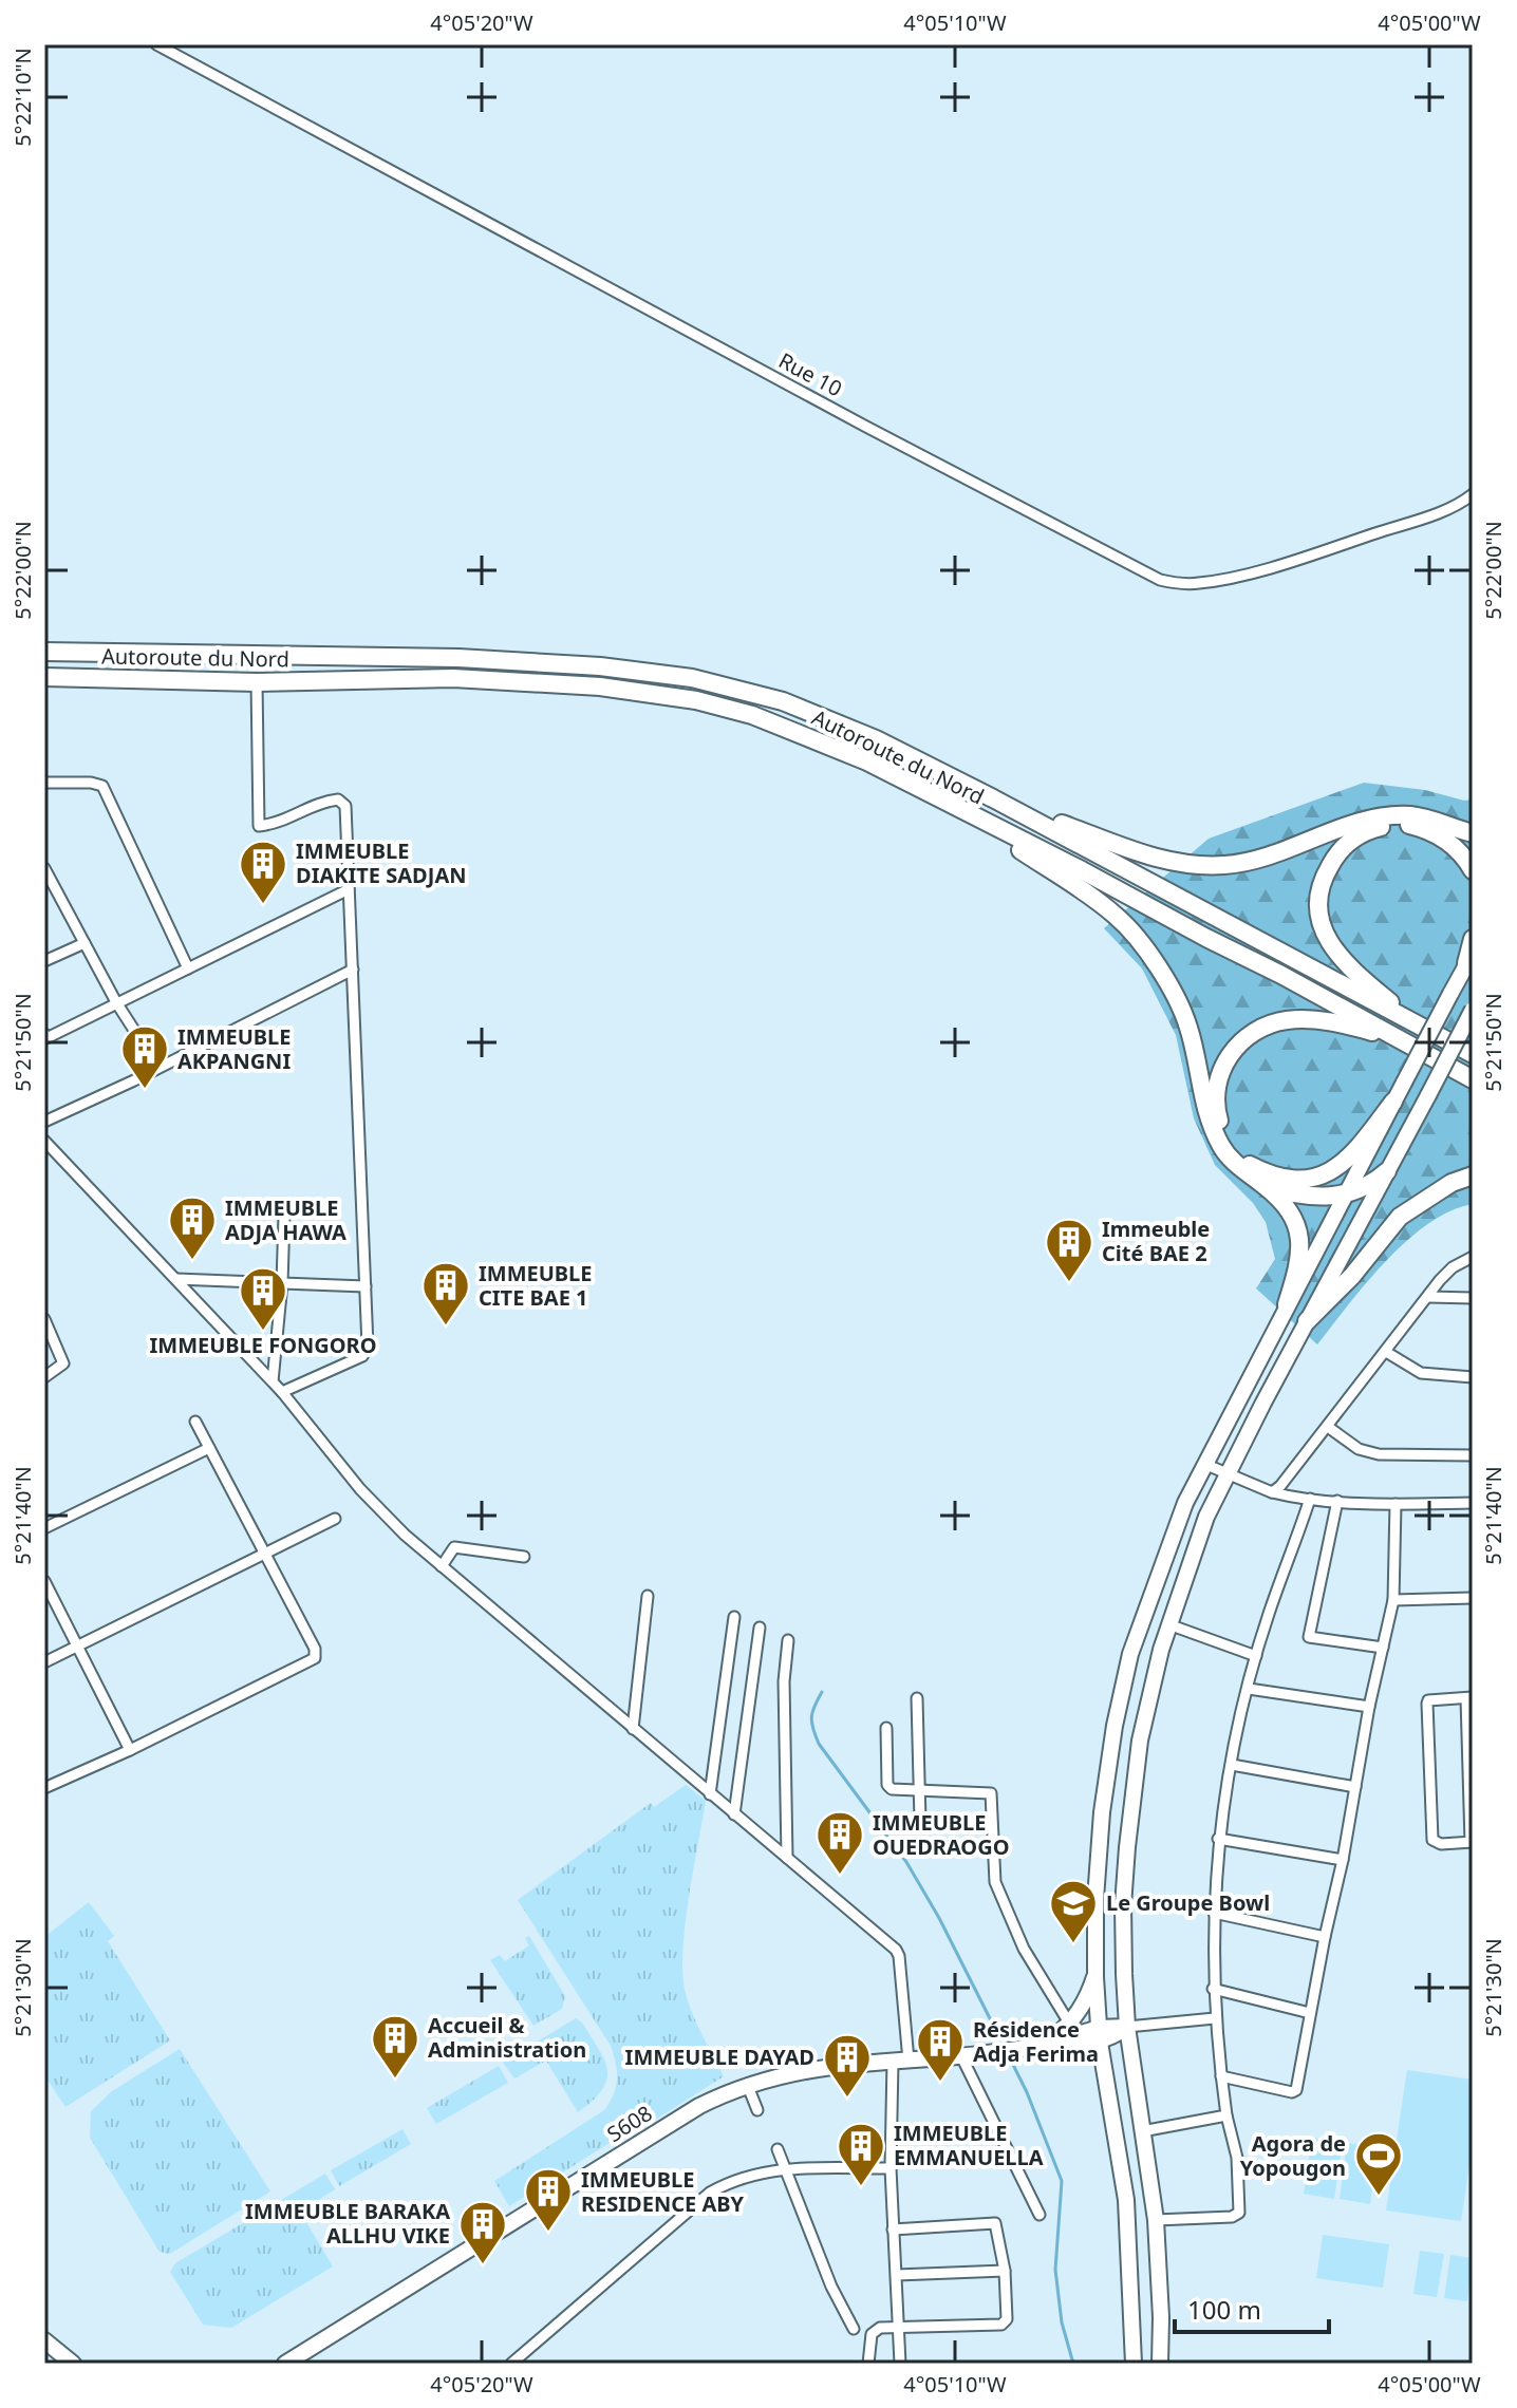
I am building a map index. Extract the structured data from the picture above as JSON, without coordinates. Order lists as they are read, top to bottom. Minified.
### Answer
{"streets":{"highway":["Autoroute du Nord"],"main road":["S608"],"street":["Rue 10"]},"places":{"building":["IMMEUBLE DIAKITE SADJAN","IMMEUBLE AKPANGNI","IMMEUBLE ADJA HAWA","Immeuble Cité BAE 2","IMMEUBLE CITE BAE 1","IMMEUBLE FONGORO","IMMEUBLE OUEDRAOGO","Accueil & Administration","Résidence Adja Ferima","IMMEUBLE DAYAD","IMMEUBLE EMMANUELLA","IMMEUBLE RESIDENCE ABY","IMMEUBLE BARAKA ALLHU VIKE"],"school or university":["Le Groupe Bowl"],"sports":["Agora de Yopougon"]},"scale_bar":"100 m","coordinates":["4°05'20\"W","4°05'10\"W","4°05'00\"W","5°22'10\"N","5°22'00\"N","5°21'50\"N","5°21'40\"N","5°21'30\"N"]}
